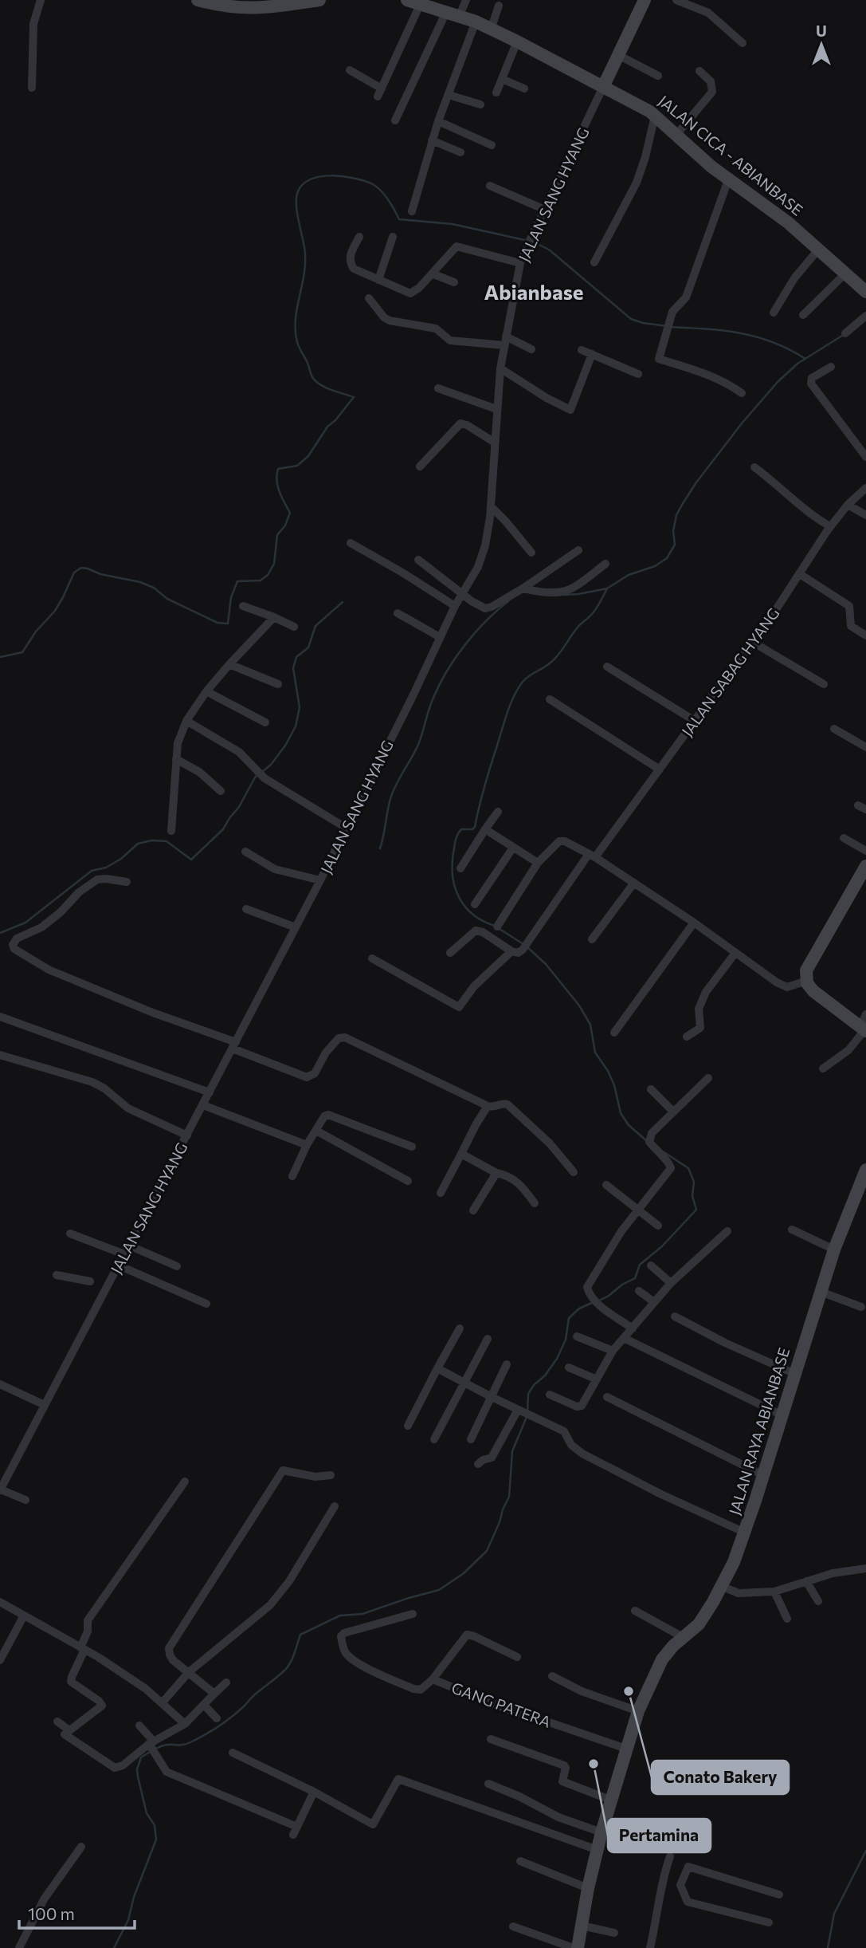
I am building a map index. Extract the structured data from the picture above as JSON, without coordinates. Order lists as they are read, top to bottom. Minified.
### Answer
{"streets":{"main road":["JALAN CICA - ABIANBASE","JALAN RAYA ABIANBASE"],"street":["JALAN SANG HYANG","JALAN SABAG HYANG","GANG PATERA"]},"crossings":[["JALAN CICA - ABIANBASE","JALAN SANG HYANG"],["JALAN RAYA ABIANBASE","GANG PATERA"]],"districts":["Abianbase"],"places":["Conato Bakery","Pertamina"],"scale_bar":"100 m","north":"top"}
